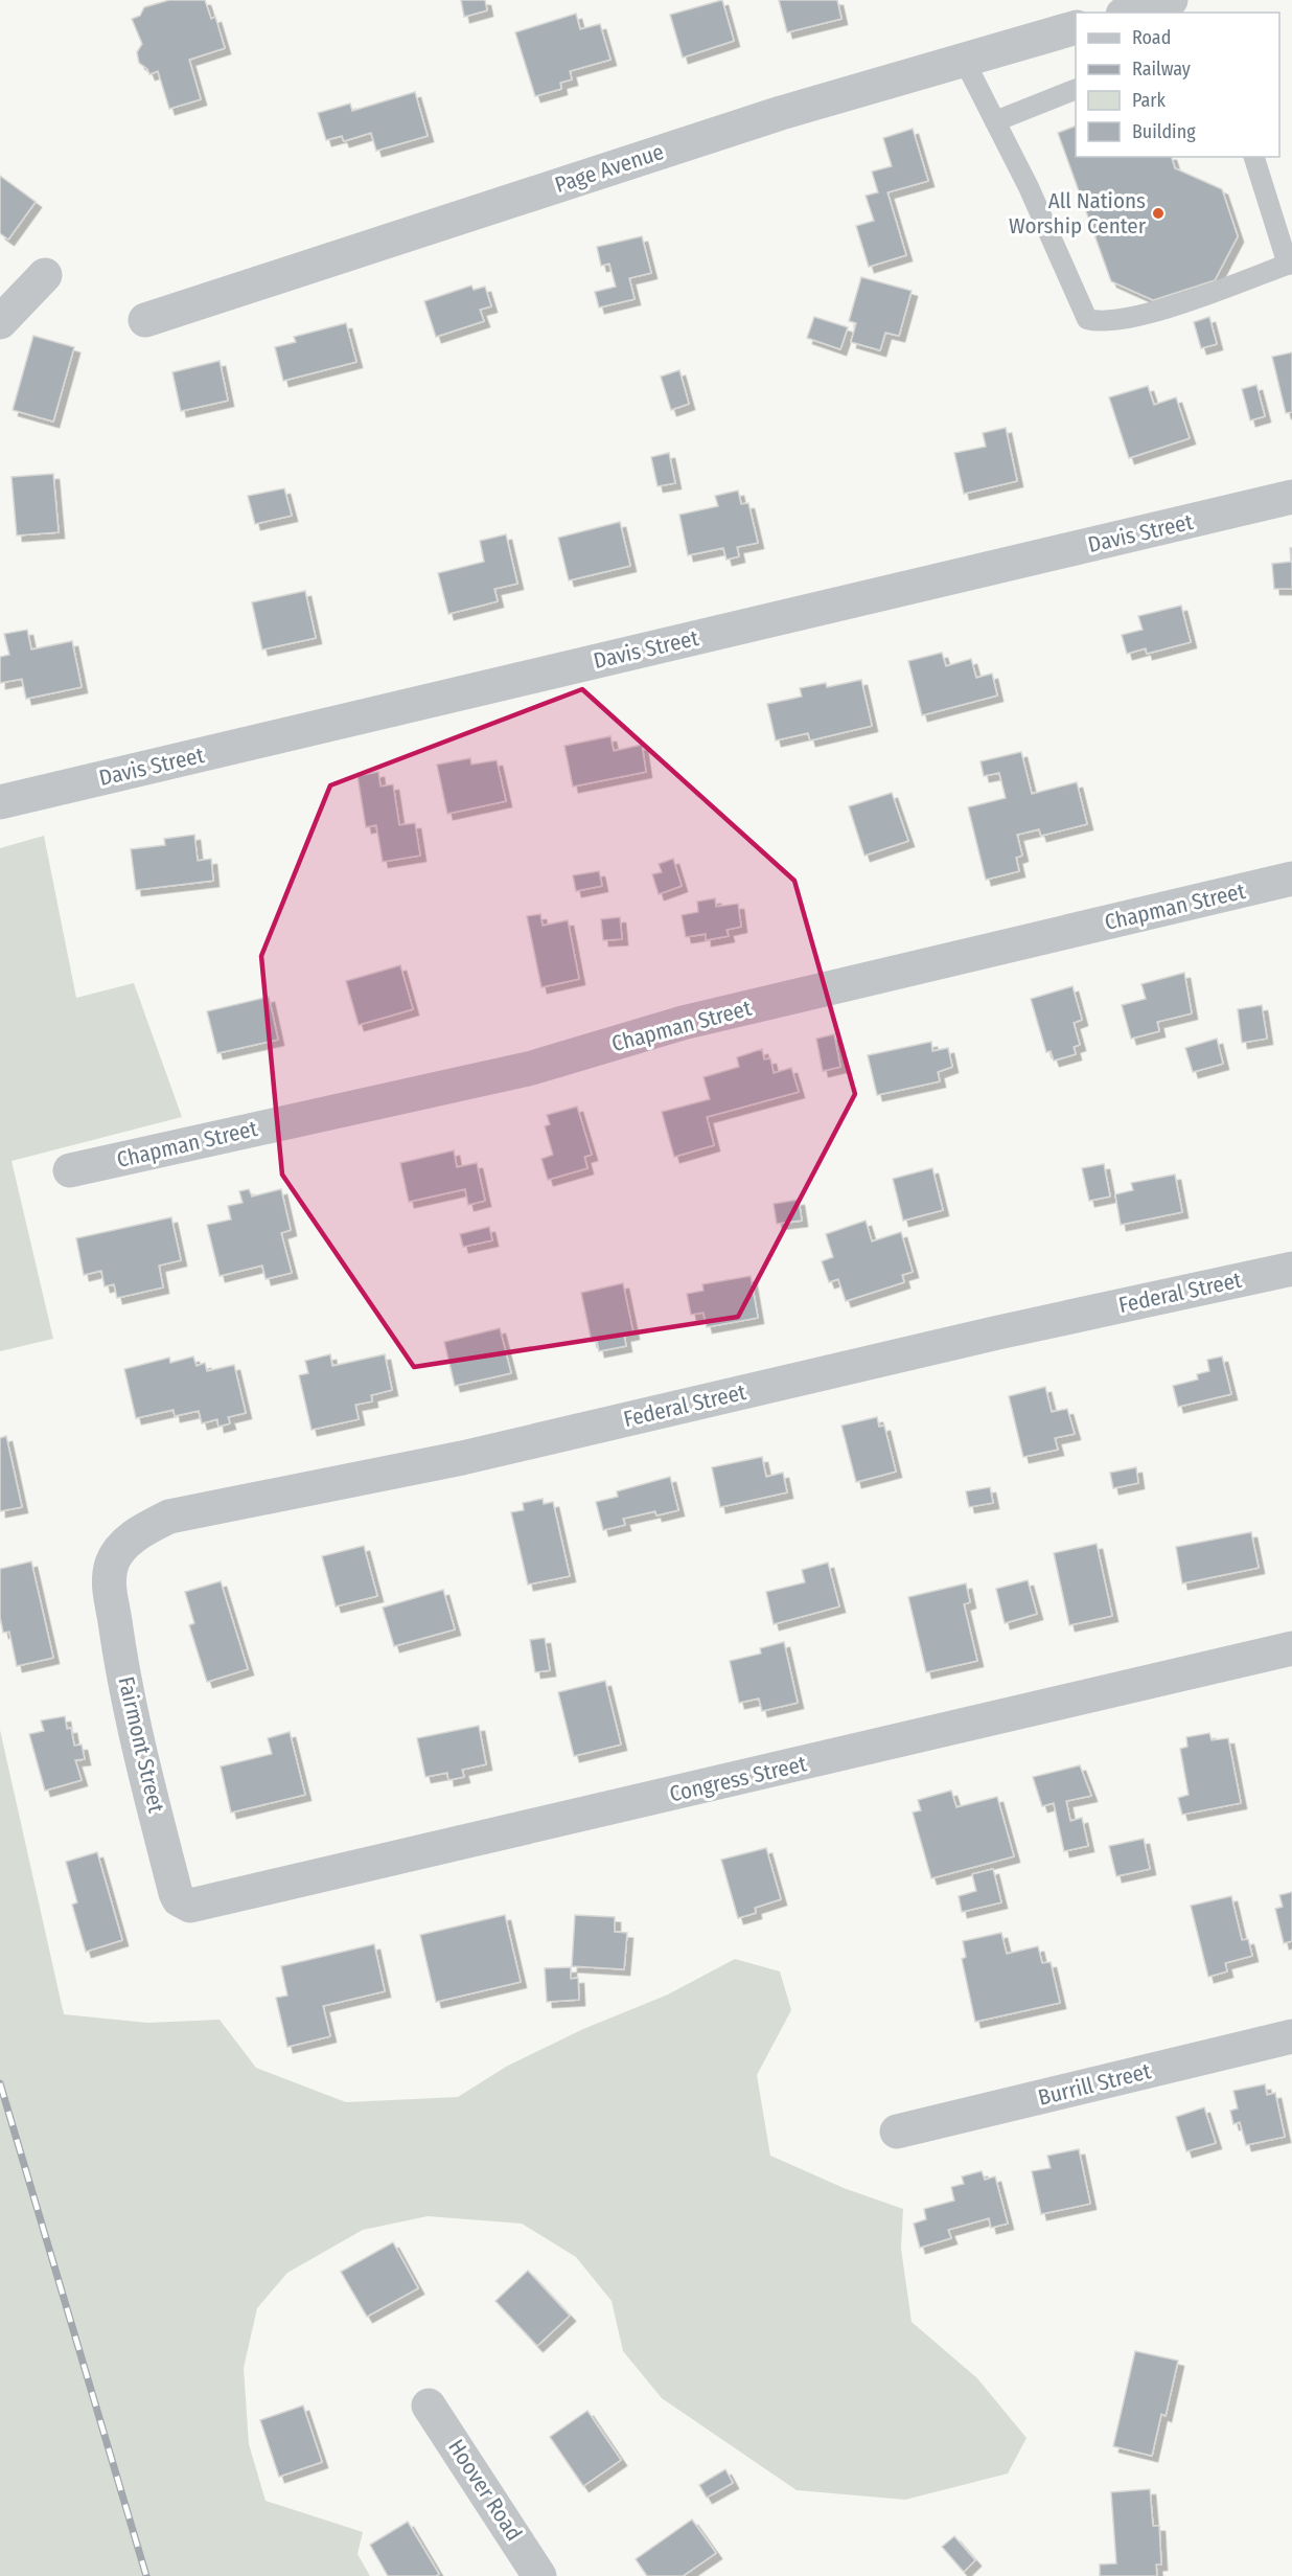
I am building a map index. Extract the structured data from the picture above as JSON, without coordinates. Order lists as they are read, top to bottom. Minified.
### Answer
{"streets":{"street":["Page Avenue","Davis Street","Chapman Street","Federal Street","Fairmont Street","Congress Street","Burrill Street","Hoover Road"]},"crossings":[["Federal Street","Fairmont Street"],["Fairmont Street","Congress Street"]],"places":["All Nations Worship Center"],"legend":["Road","Railway","Park","Building"]}
